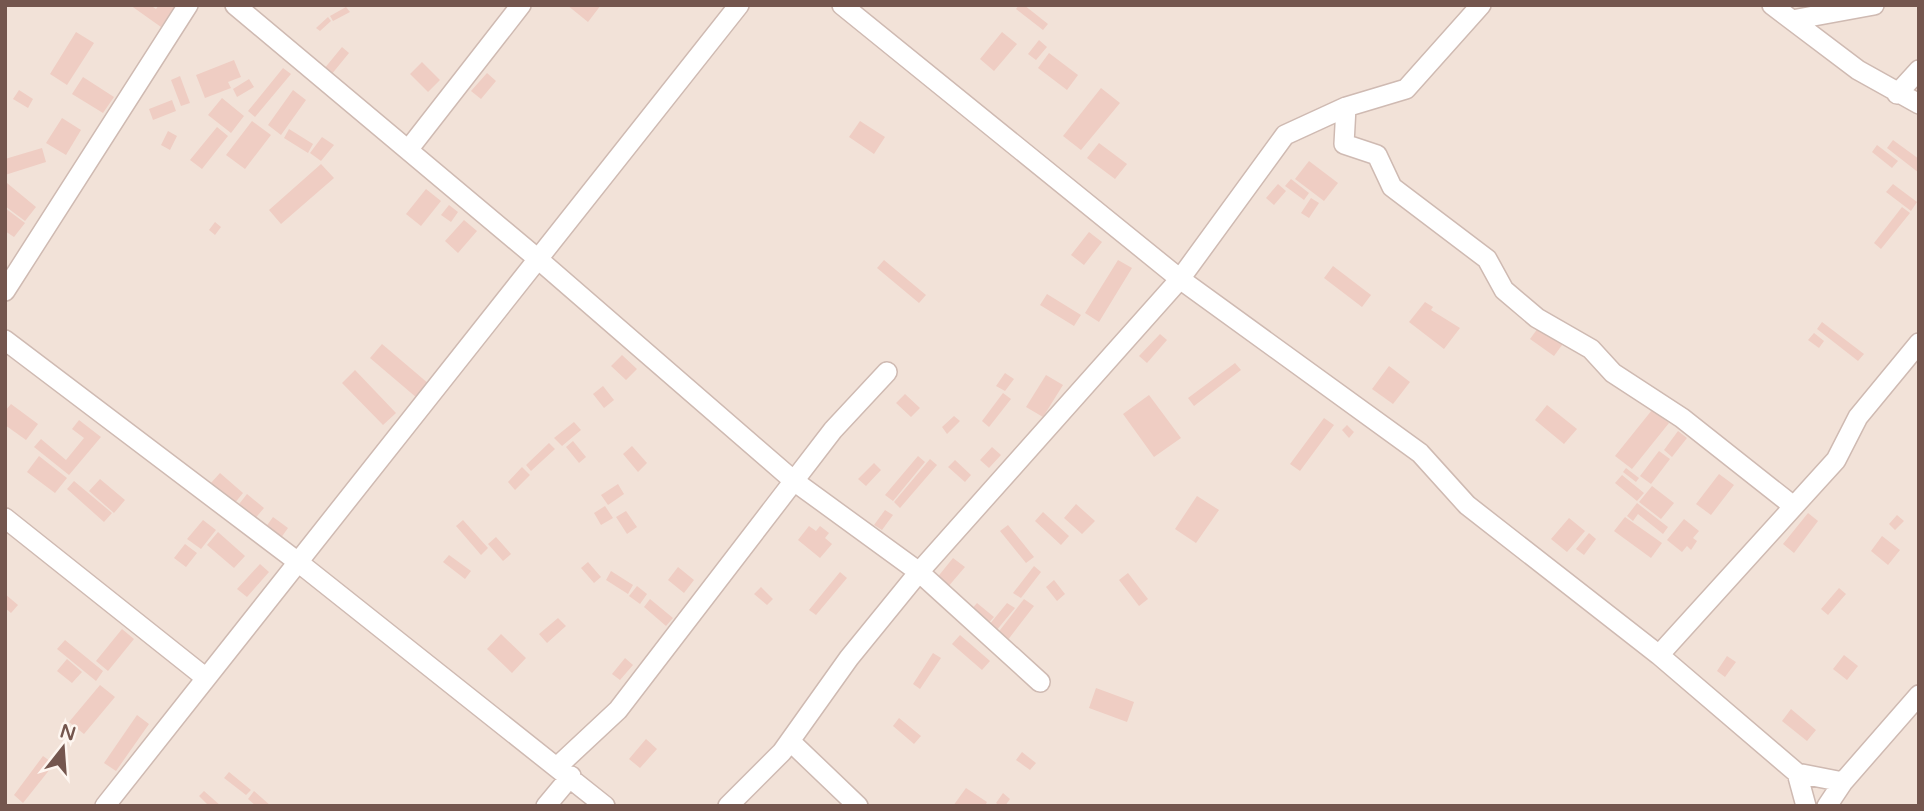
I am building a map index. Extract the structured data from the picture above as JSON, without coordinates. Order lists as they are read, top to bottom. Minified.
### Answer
{"north":"top"}
